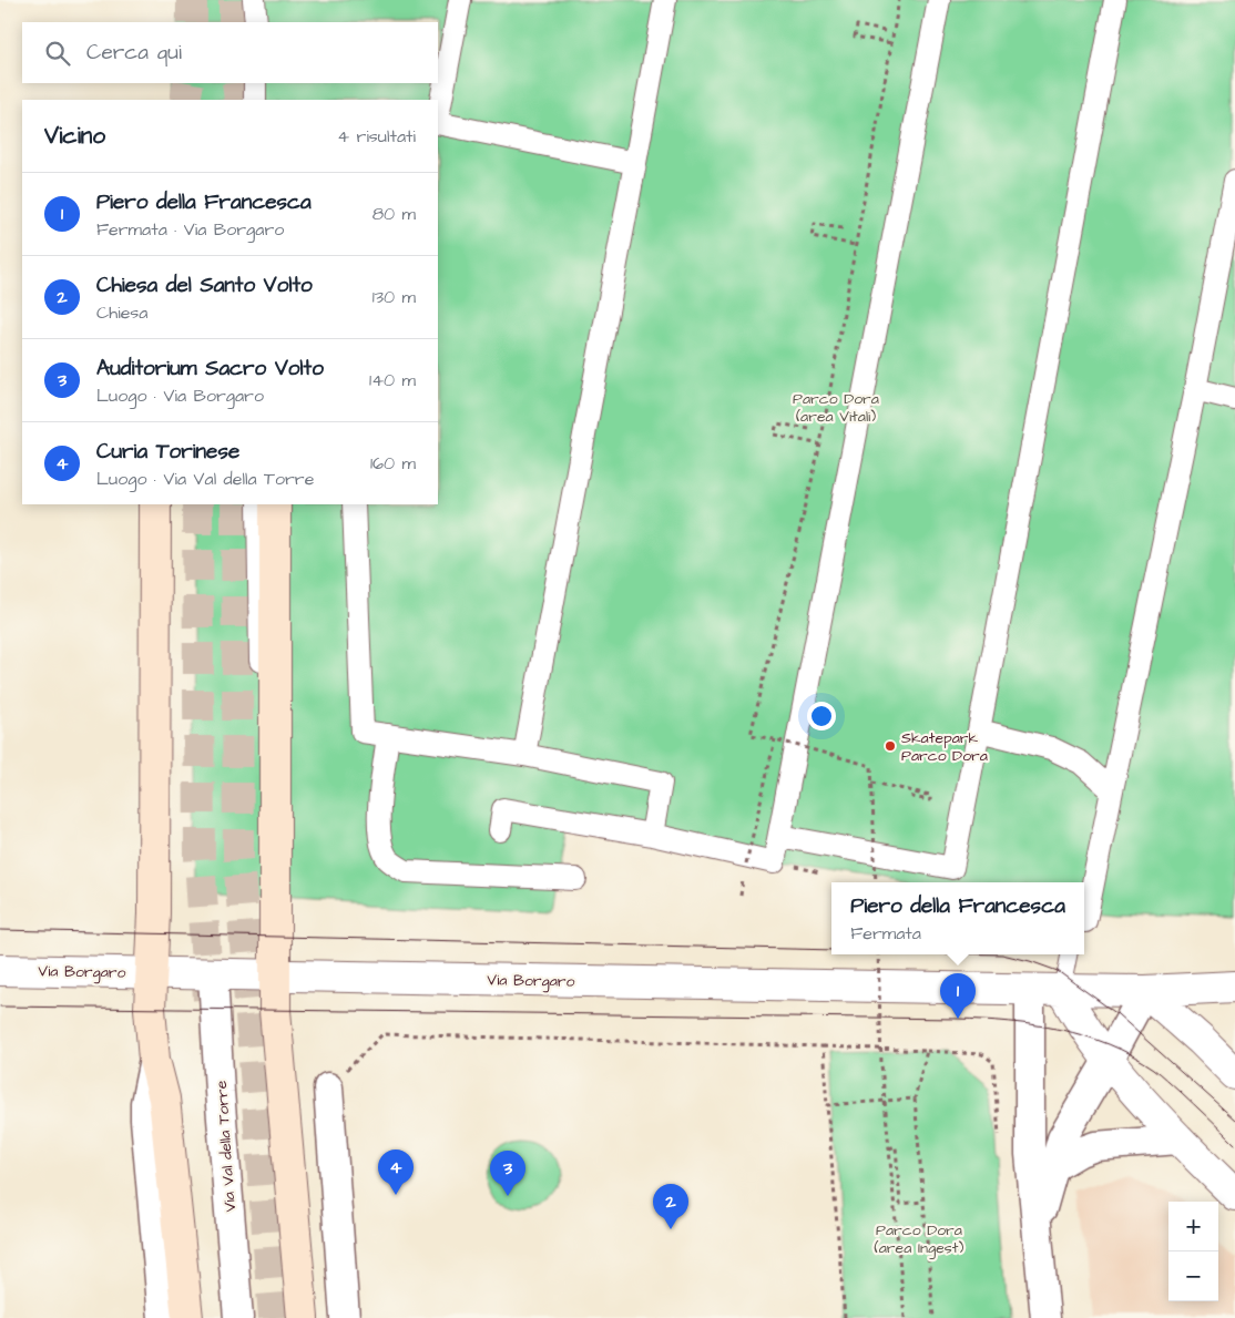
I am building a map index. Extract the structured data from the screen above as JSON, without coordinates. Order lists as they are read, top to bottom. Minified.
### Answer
{"streets":{"street":["Via Borgaro","Via Val della Torre"]},"crossings":[["Via Borgaro","Via Val della Torre"]],"parks":["Parco Dora (area Vitali)","Parco Dora (area Ingest)"],"places":["Skatepark Parco Dora"],"page":{"search":"Cerca qui","heading":["Vicino","4 risultati"],"list":[{"mark":"1","name":"Piero della Francesca","note":"Fermata · Via Borgaro","value":"80 m"},{"mark":"2","name":"Chiesa del Santo Volto","note":"Chiesa","value":"130 m"},{"mark":"3","name":"Auditorium Sacro Volto","note":"Luogo · Via Borgaro","value":"140 m"},{"mark":"4","name":"Curia Torinese","note":"Luogo · Via Val della Torre","value":"160 m"}],"popup":["Piero della Francesca","Fermata"],"pins":["1","4","3","2"],"map_buttons":["+","−"]}}
